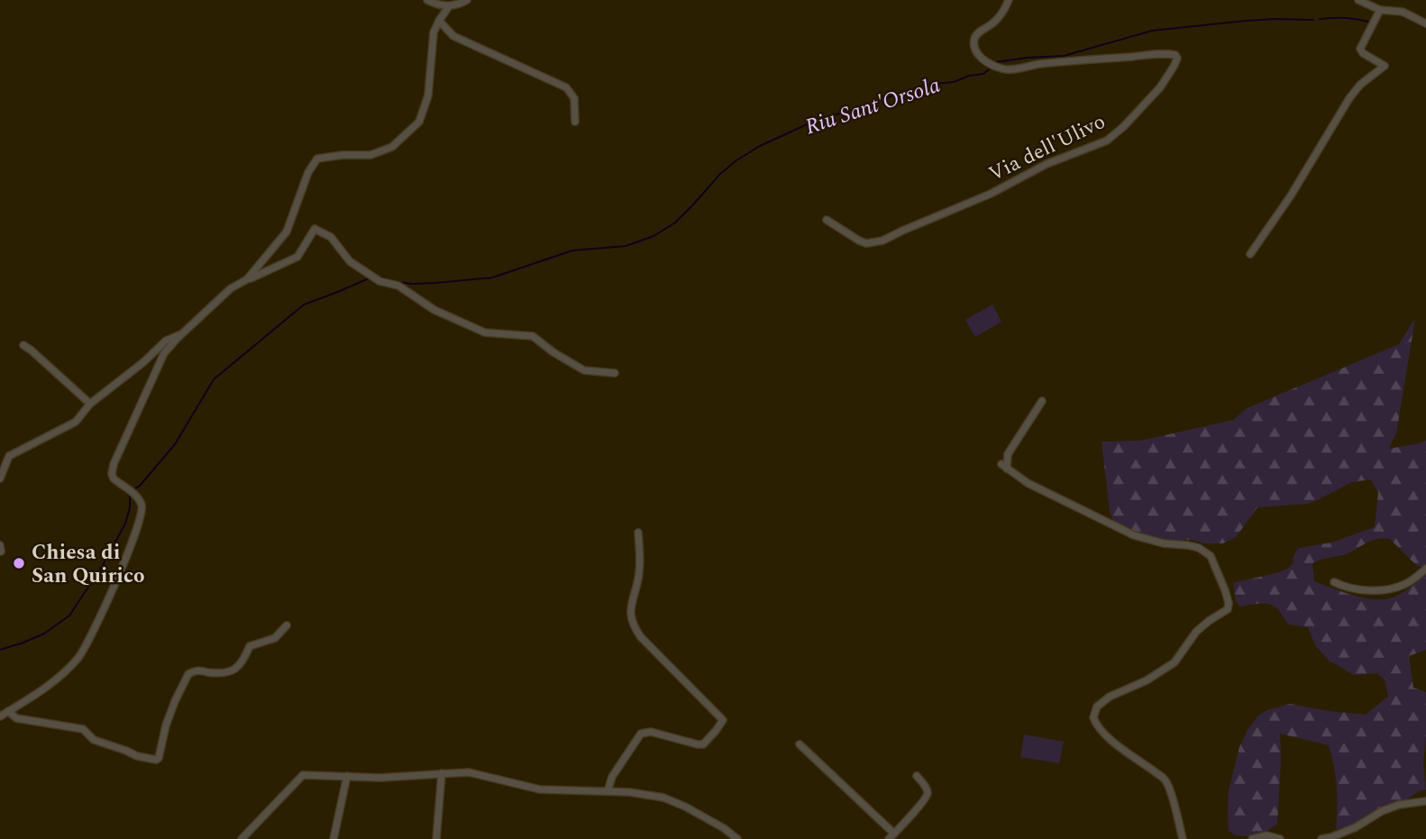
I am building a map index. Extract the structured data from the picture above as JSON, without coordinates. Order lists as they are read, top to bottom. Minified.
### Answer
{"streets":{"street":["Via dell'Ulivo"]},"water":["Riu Sant'Orsola"],"places":["Chiesa di San Quirico"]}
